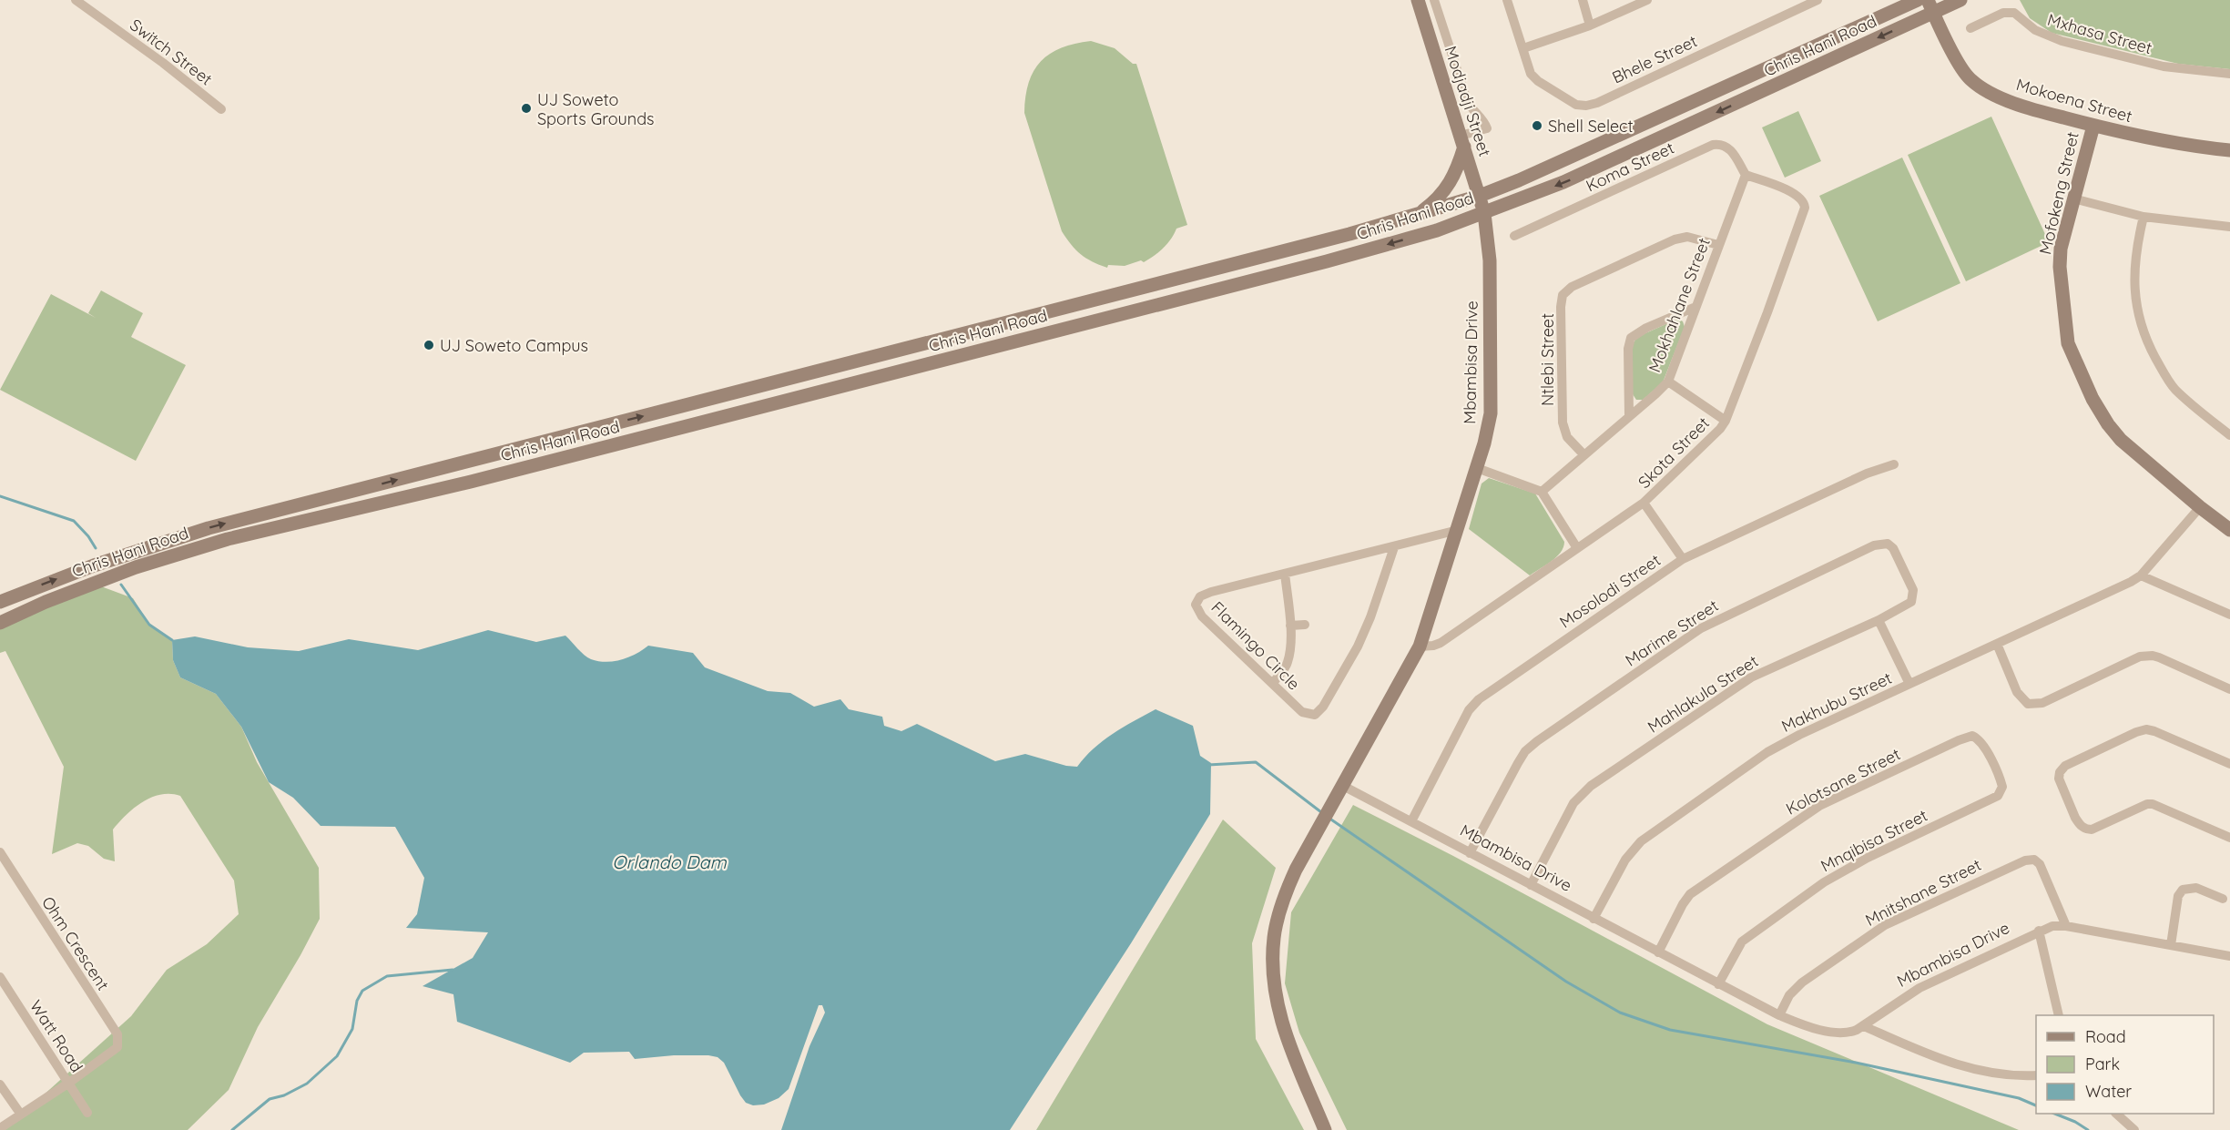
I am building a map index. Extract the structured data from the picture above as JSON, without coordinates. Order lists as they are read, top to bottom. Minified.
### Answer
{"streets":{"main road":["Chris Hani Road","Mokoena Street","Modjadji Street","Mofokeng Street","Mbambisa Drive"],"street":["Mxhasa Street","Switch Street","Bhele Street","Koma Street","Mokhahlane Street","Ntlebi Street","Skota Street","Mosolodi Street","Marime Street","Flamingo Circle","Mahlakula Street","Makhubu Street","Kolotsane Street","Mnqibisa Street","Mnitshane Street","Ohm Crescent","Watt Road"]},"crossings":[["Chris Hani Road","Mokoena Street"],["Chris Hani Road","Modjadji Street"],["Chris Hani Road","Mbambisa Drive"],["Mokoena Street","Mofokeng Street"],["Modjadji Street","Mbambisa Drive"],["Koma Street","Mokhahlane Street"],["Koma Street","Skota Street"],["Mofokeng Street","Makhubu Street"],["Mokhahlane Street","Ntlebi Street"],["Mokhahlane Street","Skota Street"],["Mbambisa Drive","Skota Street"],["Mbambisa Drive","Mosolodi Street"],["Mbambisa Drive","Marime Street"],["Mbambisa Drive","Flamingo Circle"],["Mbambisa Drive","Mahlakula Street"],["Mbambisa Drive","Makhubu Street"],["Mbambisa Drive","Kolotsane Street"],["Mbambisa Drive","Mnqibisa Street"],["Mbambisa Drive","Mnitshane Street"],["Marime Street","Mahlakula Street"],["Kolotsane Street","Mnqibisa Street"],["Ohm Crescent","Watt Road"]],"water":["Orlando Dam"],"places":["UJ Soweto Sports Grounds","Shell Select","UJ Soweto Campus"],"legend":["Road","Park","Water"]}
